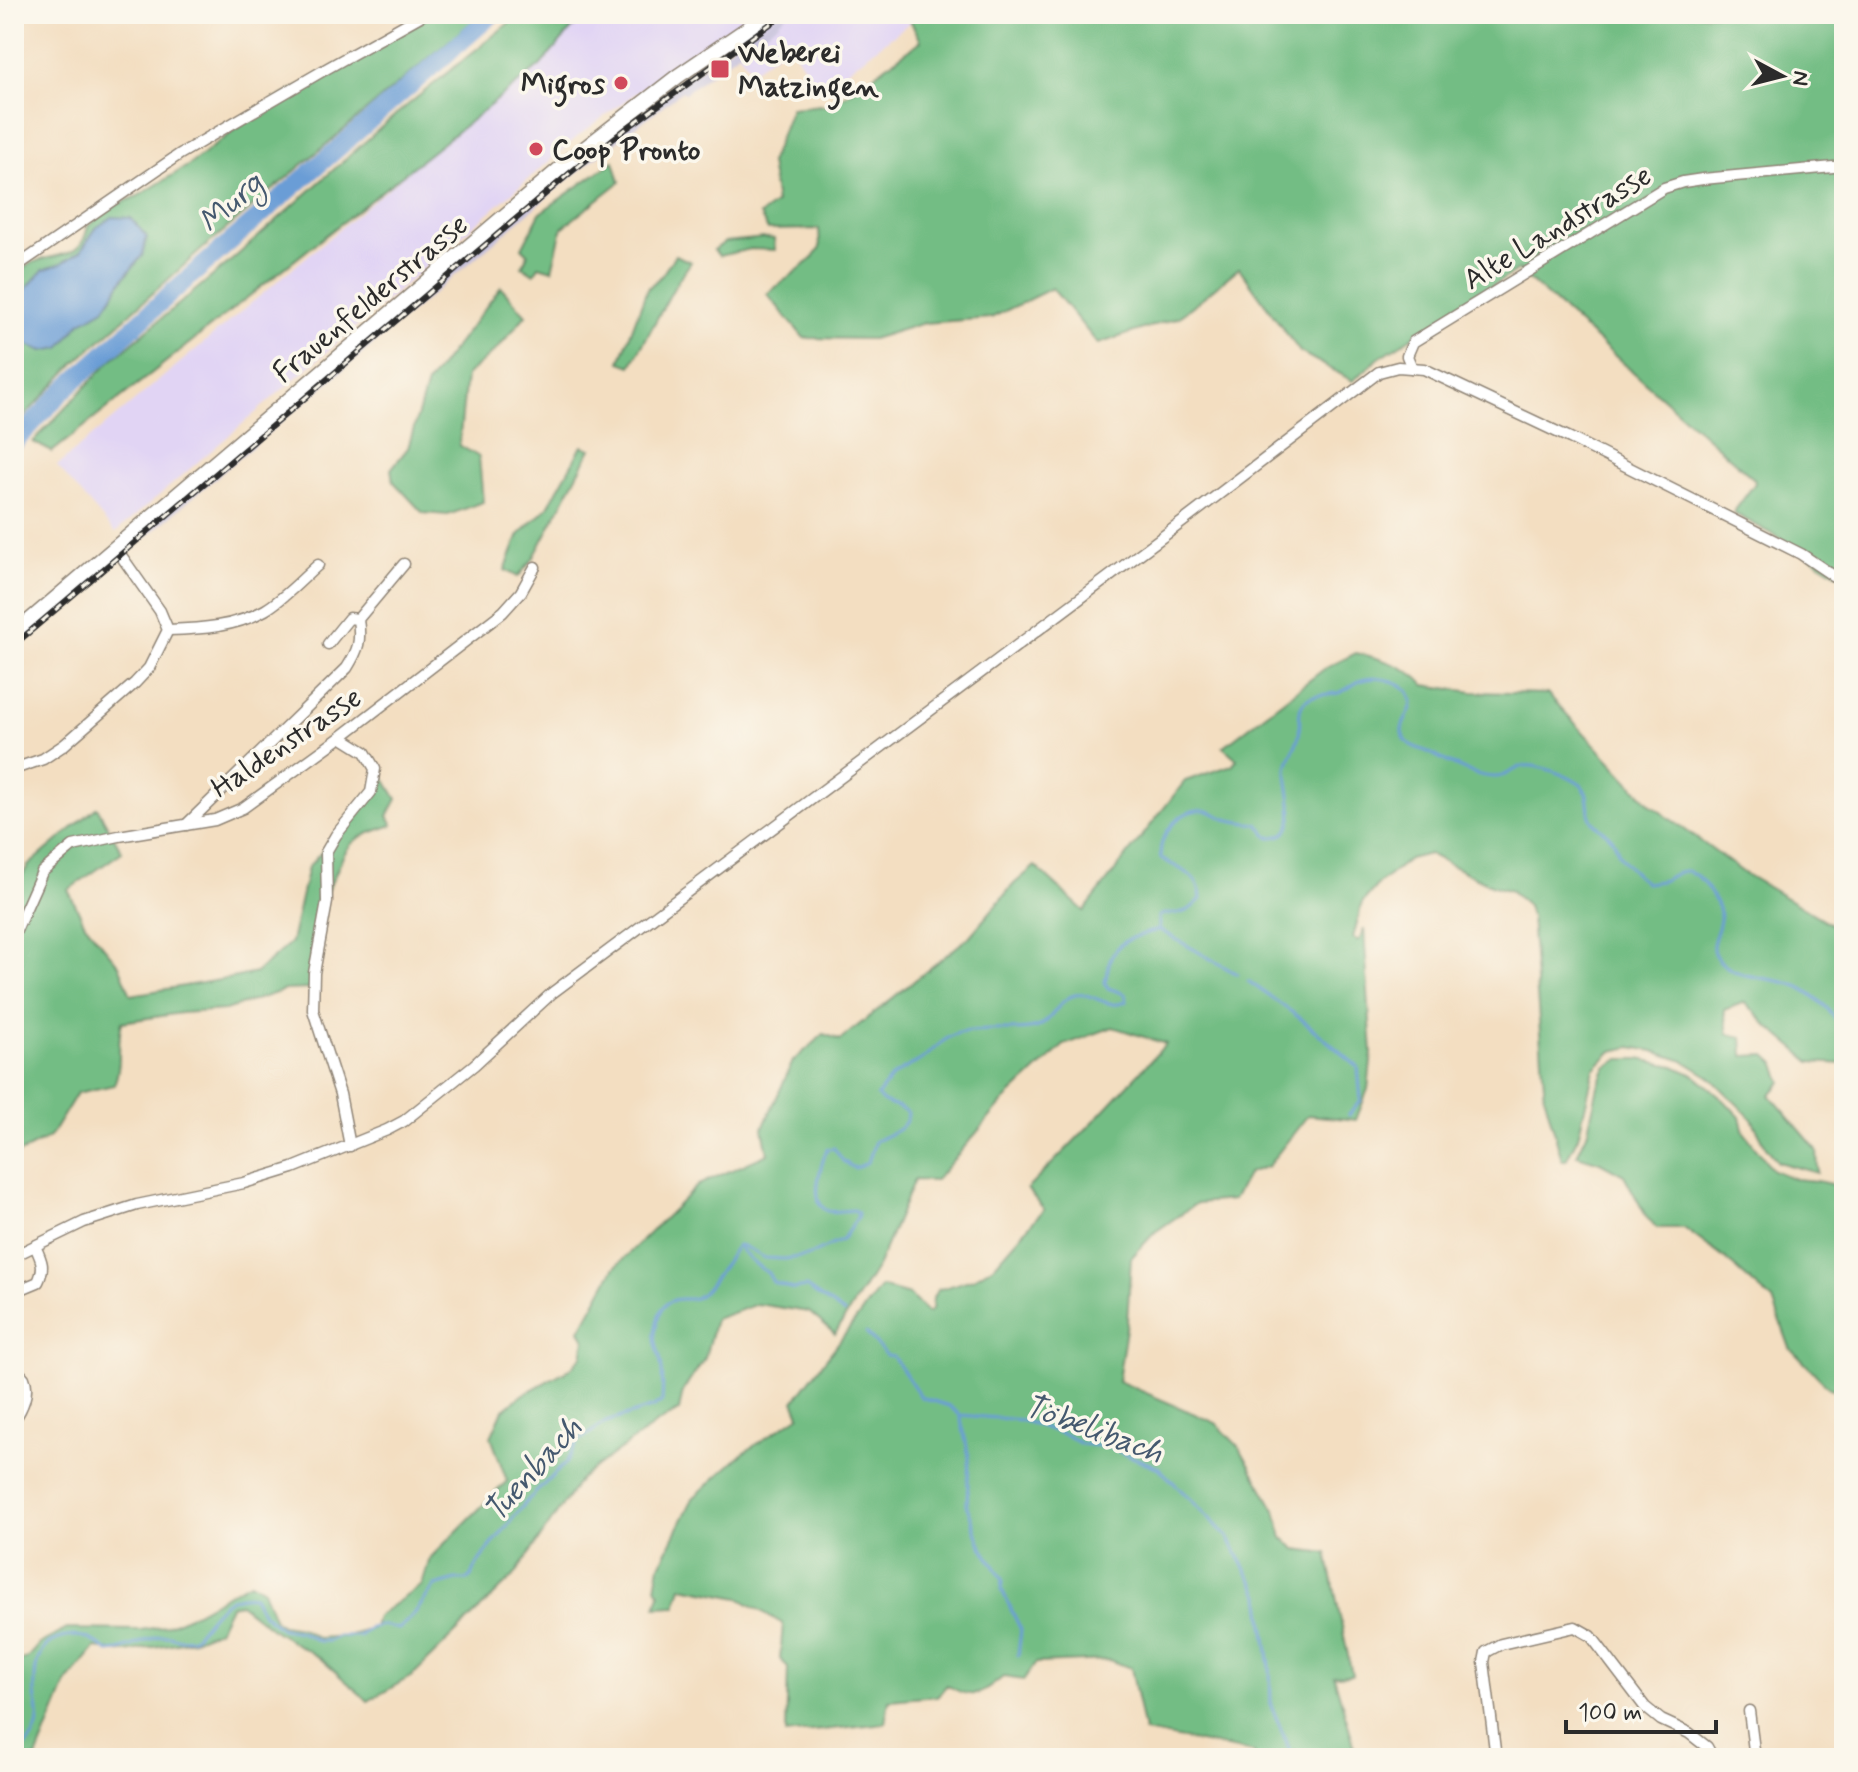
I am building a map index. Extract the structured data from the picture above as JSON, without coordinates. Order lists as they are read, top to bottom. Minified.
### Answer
{"streets":{"main road":["Frauenfelderstrasse"],"street":["Alte Landstrasse","Haldenstrasse"]},"water":["Murg","Töbelibach","Tuenbach"],"places":{"transit":["Weberei Matzingen"],"other":["Migros","Coop Pronto"]},"scale_bar":"100 m","north":"right"}
